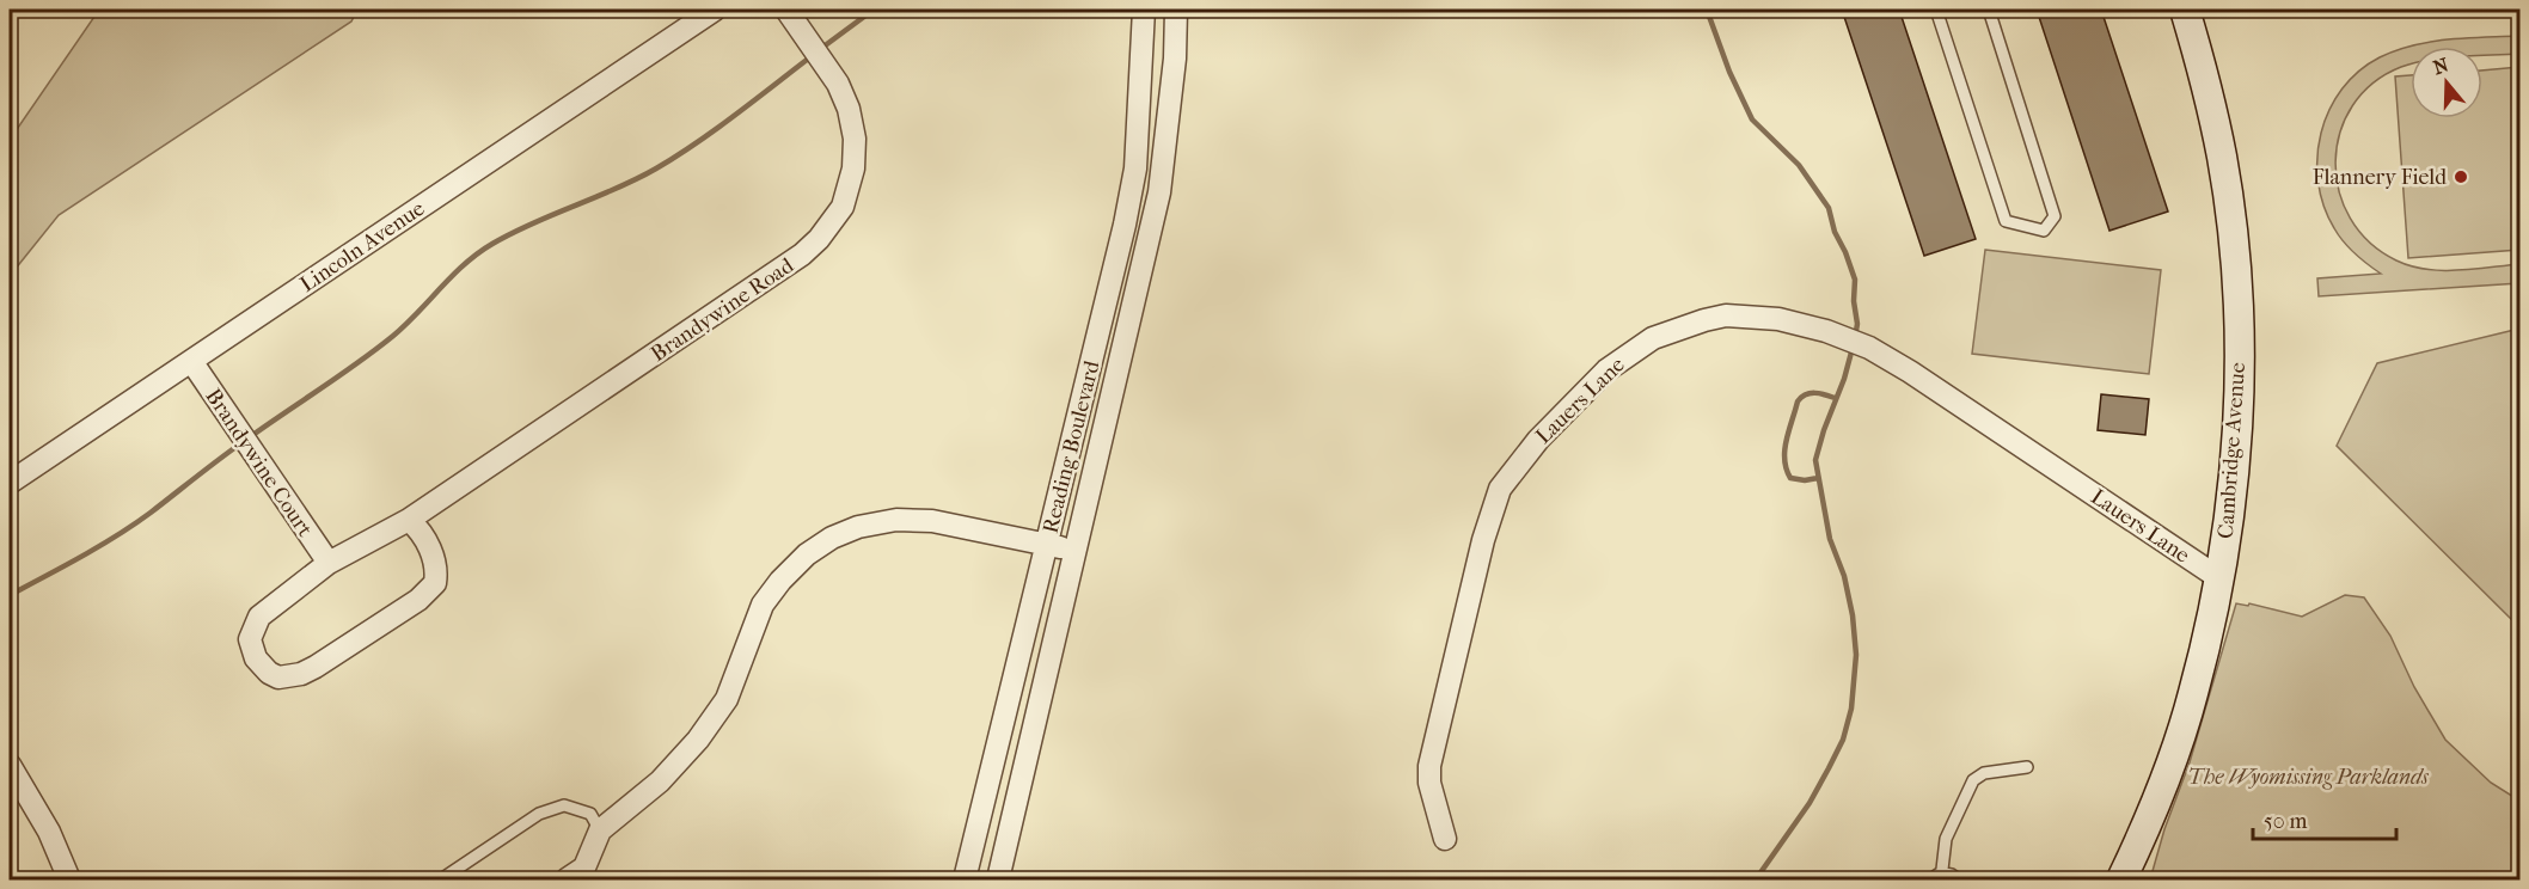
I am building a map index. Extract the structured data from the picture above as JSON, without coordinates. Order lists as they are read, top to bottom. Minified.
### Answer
{"streets":{"street":["Lincoln Avenue","Brandywine Road","Lauers Lane","Reading Boulevard","Cambridge Avenue","Brandywine Court"]},"crossings":[["Lincoln Avenue","Brandywine Court"],["Lauers Lane","Cambridge Avenue"]],"parks":["The Wyomissing Parklands"],"places":["Flannery Field"],"scale_bar":"50 m","north":"top"}
